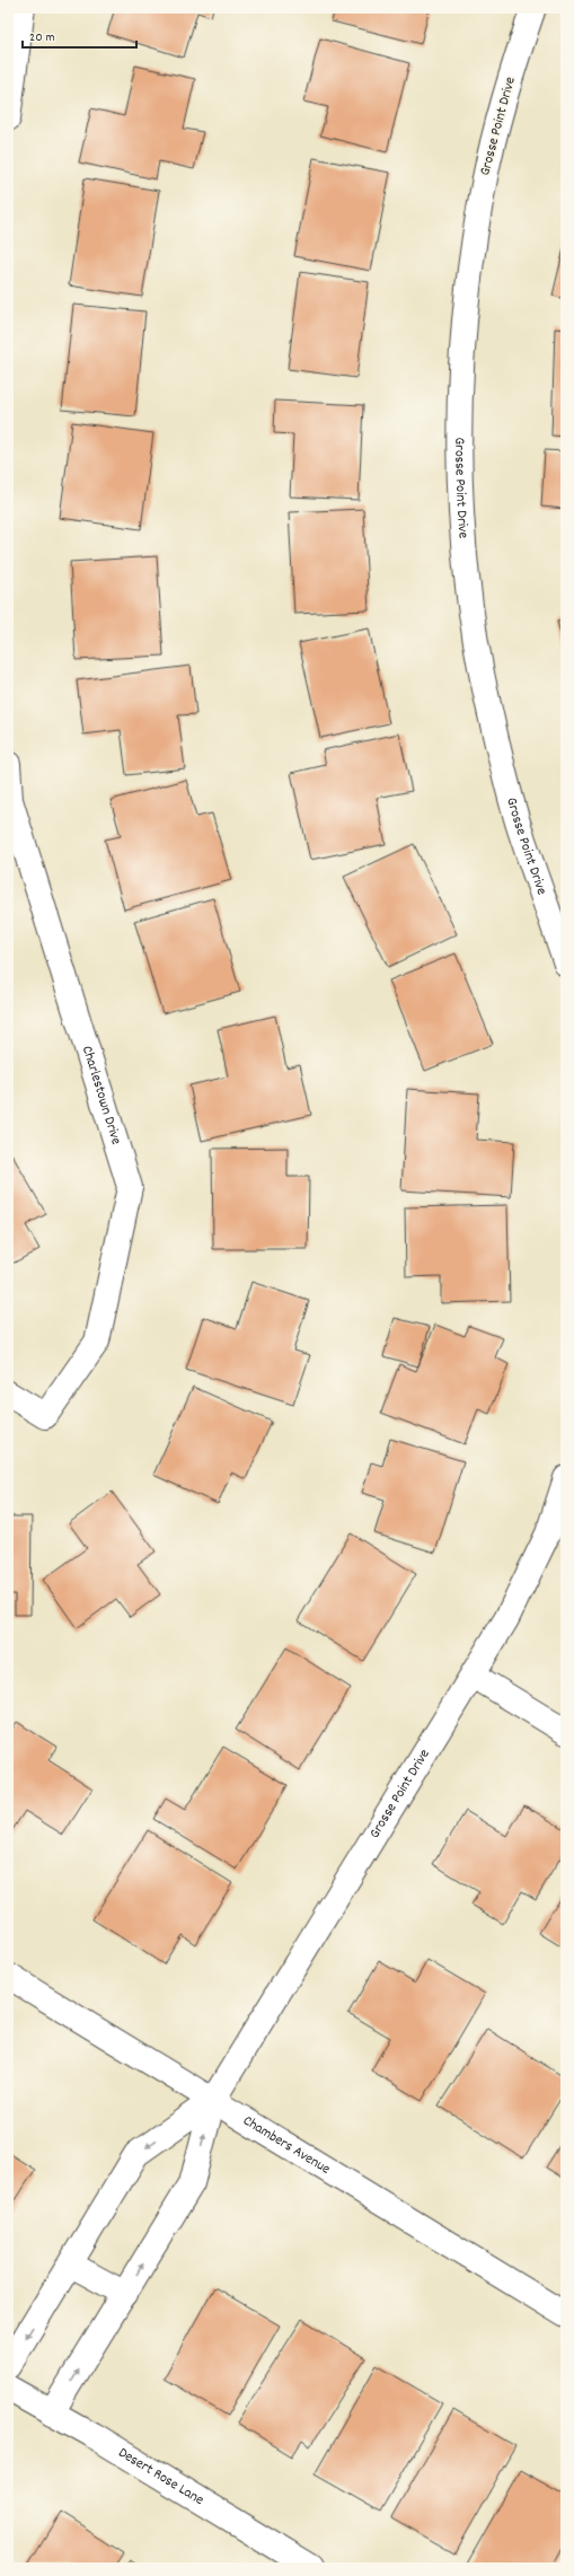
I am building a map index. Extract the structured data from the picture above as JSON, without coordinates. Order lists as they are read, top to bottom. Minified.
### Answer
{"streets":{"street":["Grosse Point Drive","Charlestown Drive","Chambers Avenue","Desert Rose Lane"]},"crossings":[["Grosse Point Drive","Chambers Avenue"]],"scale_bar":"20 m"}
